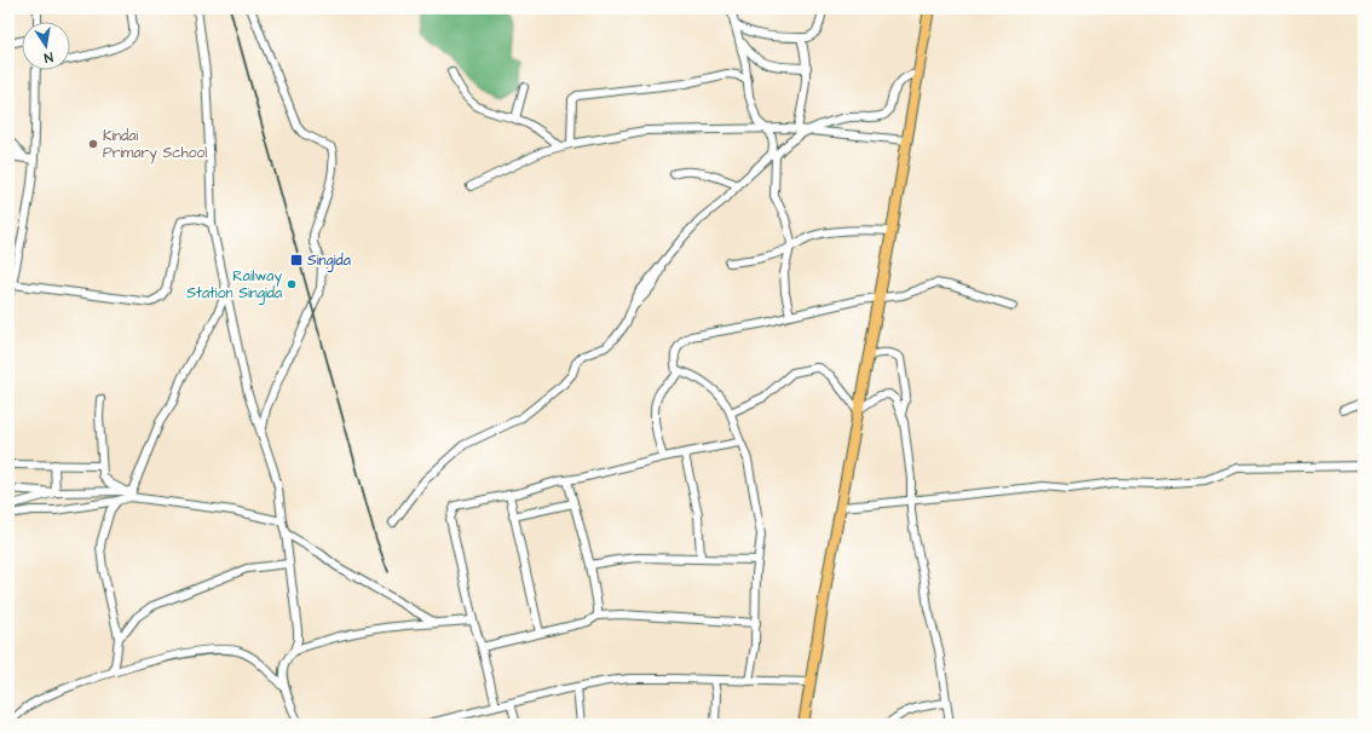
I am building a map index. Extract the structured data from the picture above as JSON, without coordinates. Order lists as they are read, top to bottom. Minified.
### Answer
{"places":{"other":["Kindai Primary School","Railway Station Singida"],"transit":["Singida"]},"north":"bottom"}
